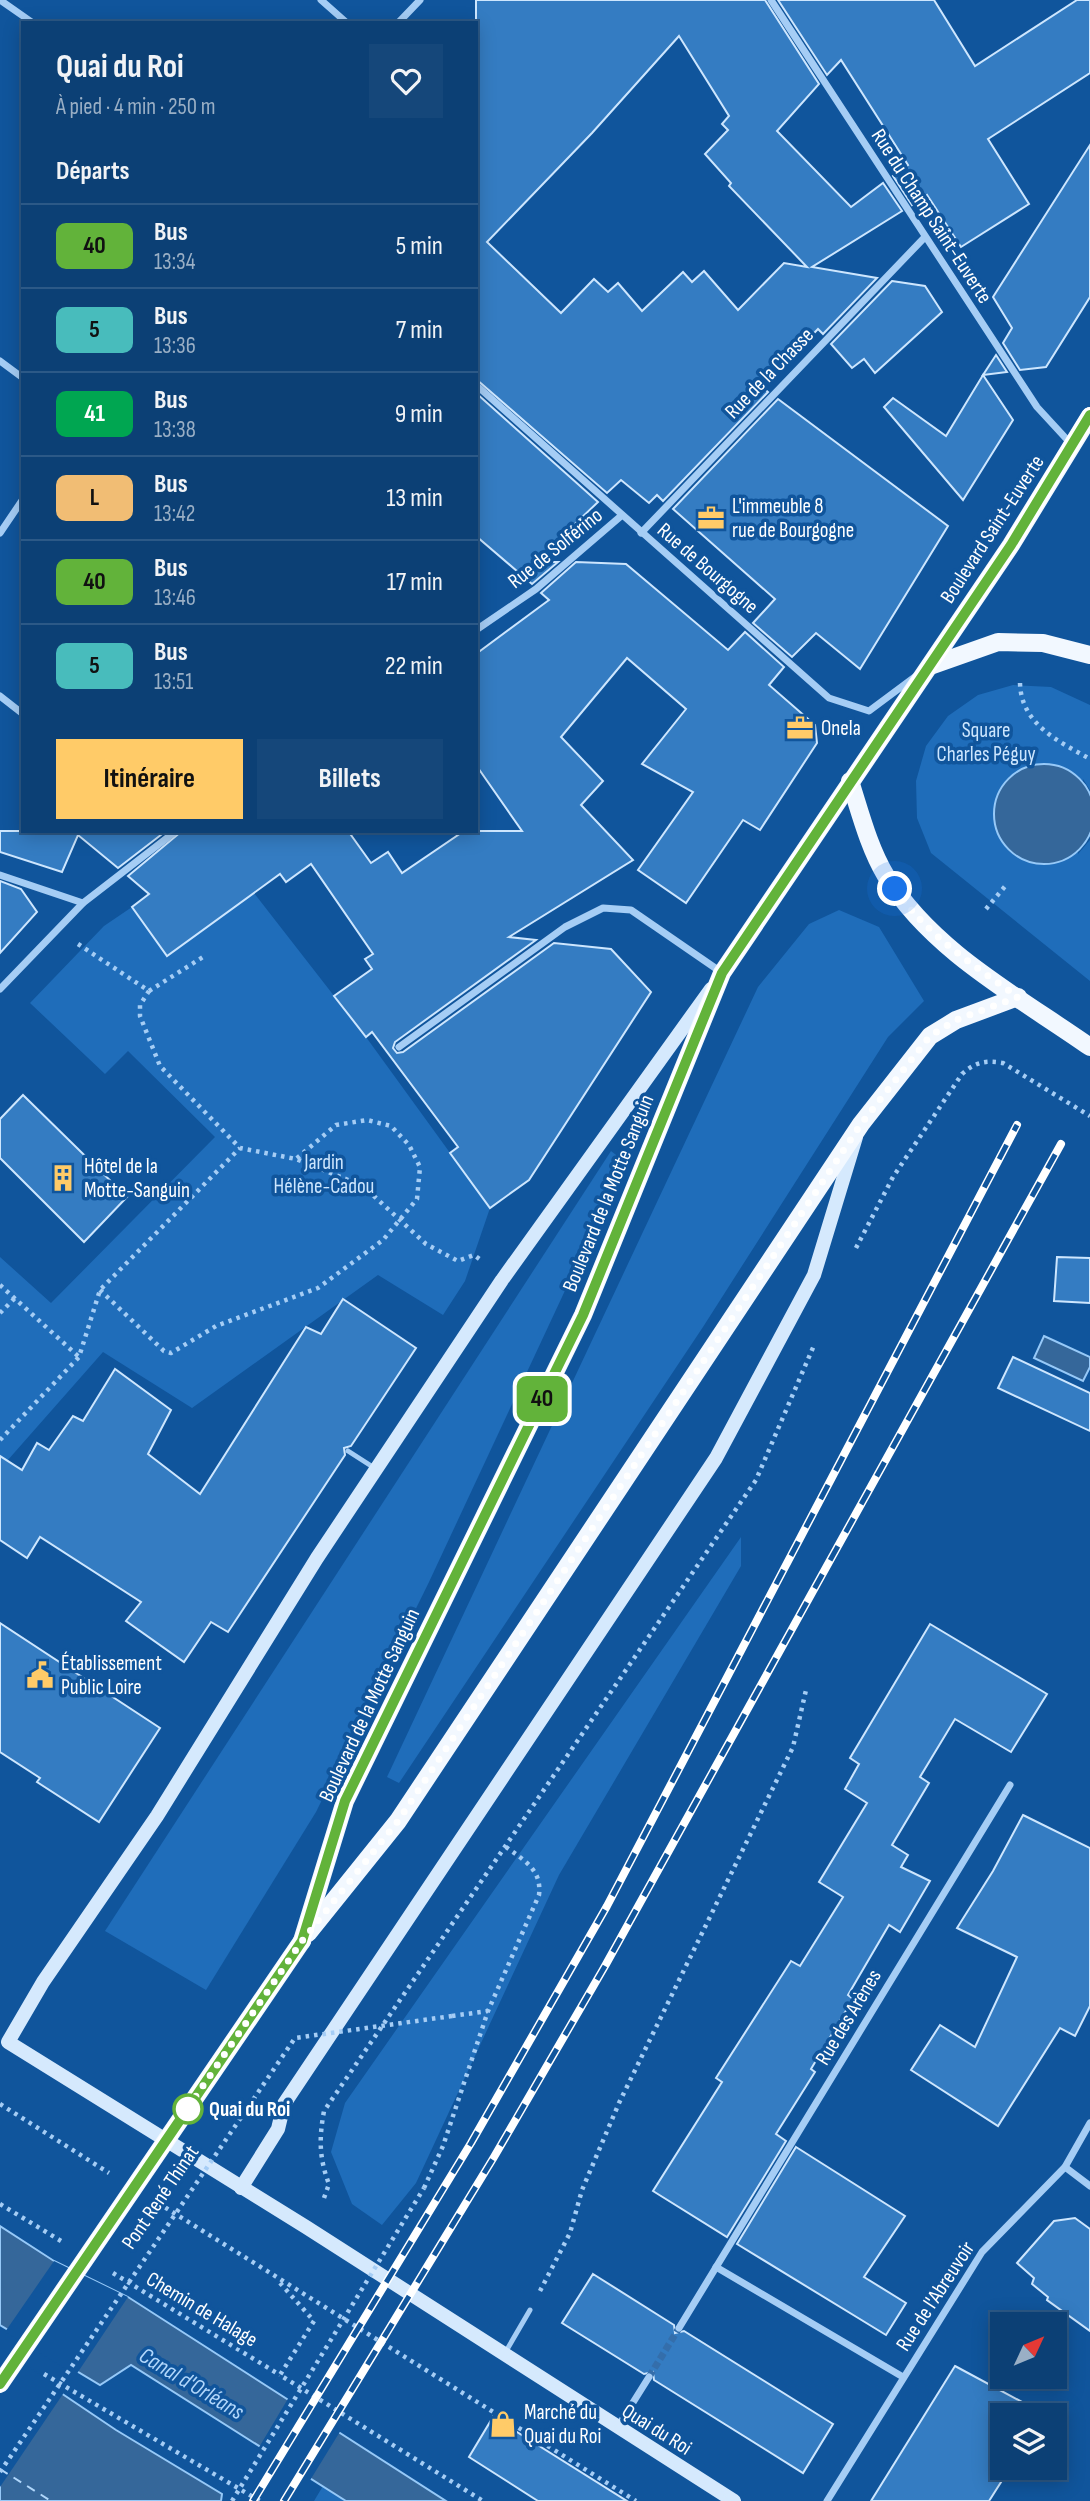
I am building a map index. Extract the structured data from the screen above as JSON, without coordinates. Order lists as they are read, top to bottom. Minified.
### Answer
{"streets":{"main road":["Boulevard Saint-Euverte","Boulevard de la Motte Sanguin","Pont René Thinat"],"street":["Rue du Champ Saint-Euverte","Rue de la Chasse","Rue de Solférino","Rue de Bourgogne","Rue des Arènes","Rue de l'Abreuvoir","Quai du Roi"],"path":["Chemin de Halage"]},"crossings":[["Rue du Champ Saint-Euverte","Rue de la Chasse"],["Rue du Champ Saint-Euverte","Boulevard Saint-Euverte"],["Rue de la Chasse","Rue de Bourgogne"],["Boulevard Saint-Euverte","Rue de Bourgogne"],["Rue de Solférino","Rue de Bourgogne"],["Boulevard de la Motte Sanguin","Pont René Thinat"],["Boulevard de la Motte Sanguin","Quai du Roi"]],"water":["Canal d'Orléans"],"parks":["Square Charles Péguy","Jardin Hélène-Cadou"],"places":{"office":["L'immeuble 8 rue de Bourgogne","Onela"],"building":["Hôtel de la Motte-Sanguin"],"public building":["Établissement Public Loire"],"other":["Quai du Roi"],"shop":["Marché du Quai du Roi"]},"lines":["bus line 40"],"north":"top right","page":{"on_map":"40","heading":[["Quai du Roi","À pied · 4 min · 250 m"],"Départs"],"list":[{"mark":"40","name":"Bus","note":"13:34","value":"5 min"},{"mark":"5","name":"Bus","note":"13:36","value":"7 min"},{"mark":"41","name":"Bus","note":"13:38","value":"9 min"},{"mark":"L","name":"Bus","note":"13:42","value":"13 min"},{"mark":"40","name":"Bus","note":"13:46","value":"17 min"},{"mark":"5","name":"Bus","note":"13:51","value":"22 min"}],"buttons":["Itinéraire","Billets"]}}
